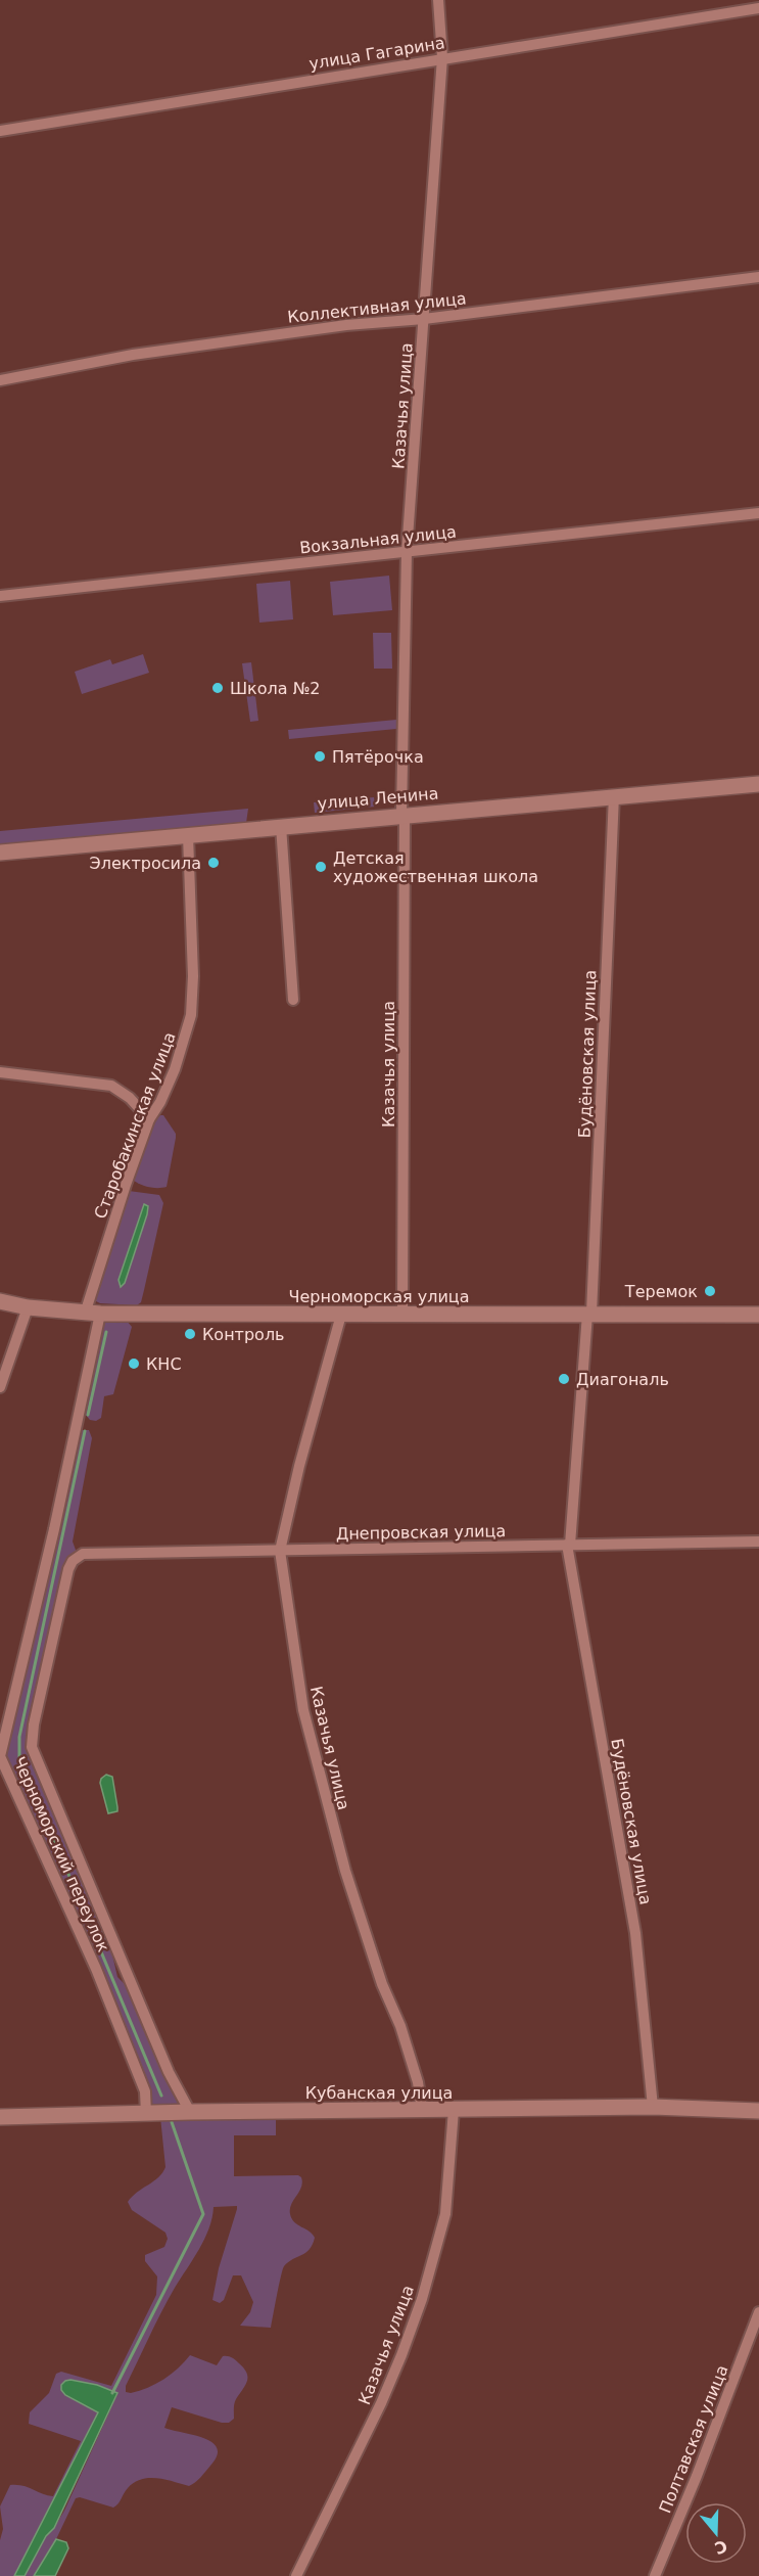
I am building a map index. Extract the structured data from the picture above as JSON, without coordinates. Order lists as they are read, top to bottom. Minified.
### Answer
{"streets":{"street":["улица Гагарина","Коллективная улица","Казачья улица","Вокзальная улица","улица Ленина","Будёновская улица","Старобакинская улица","Черноморская улица","Днепровская улица","Черноморский переулок","Кубанская улица","Полтавская улица"]},"crossings":[["улица Гагарина","Казачья улица"],["Коллективная улица","Казачья улица"],["Казачья улица","Вокзальная улица"],["Казачья улица","улица Ленина"],["Казачья улица","Черноморская улица"],["Казачья улица","Днепровская улица"],["Казачья улица","Кубанская улица"],["улица Ленина","Будёновская улица"],["улица Ленина","Старобакинская улица"],["Будёновская улица","Черноморская улица"],["Будёновская улица","Днепровская улица"],["Будёновская улица","Кубанская улица"],["Старобакинская улица","Черноморская улица"],["Старобакинская улица","Черноморский переулок"],["Черноморская улица","Черноморский переулок"],["Днепровская улица","Кубанская улица"],["Черноморский переулок","Кубанская улица"]],"places":["Школа №2","Пятёрочка","Электросила","Детская художественная школа","Теремок","Контроль","КНС","Диагональ"],"north":"bottom"}
